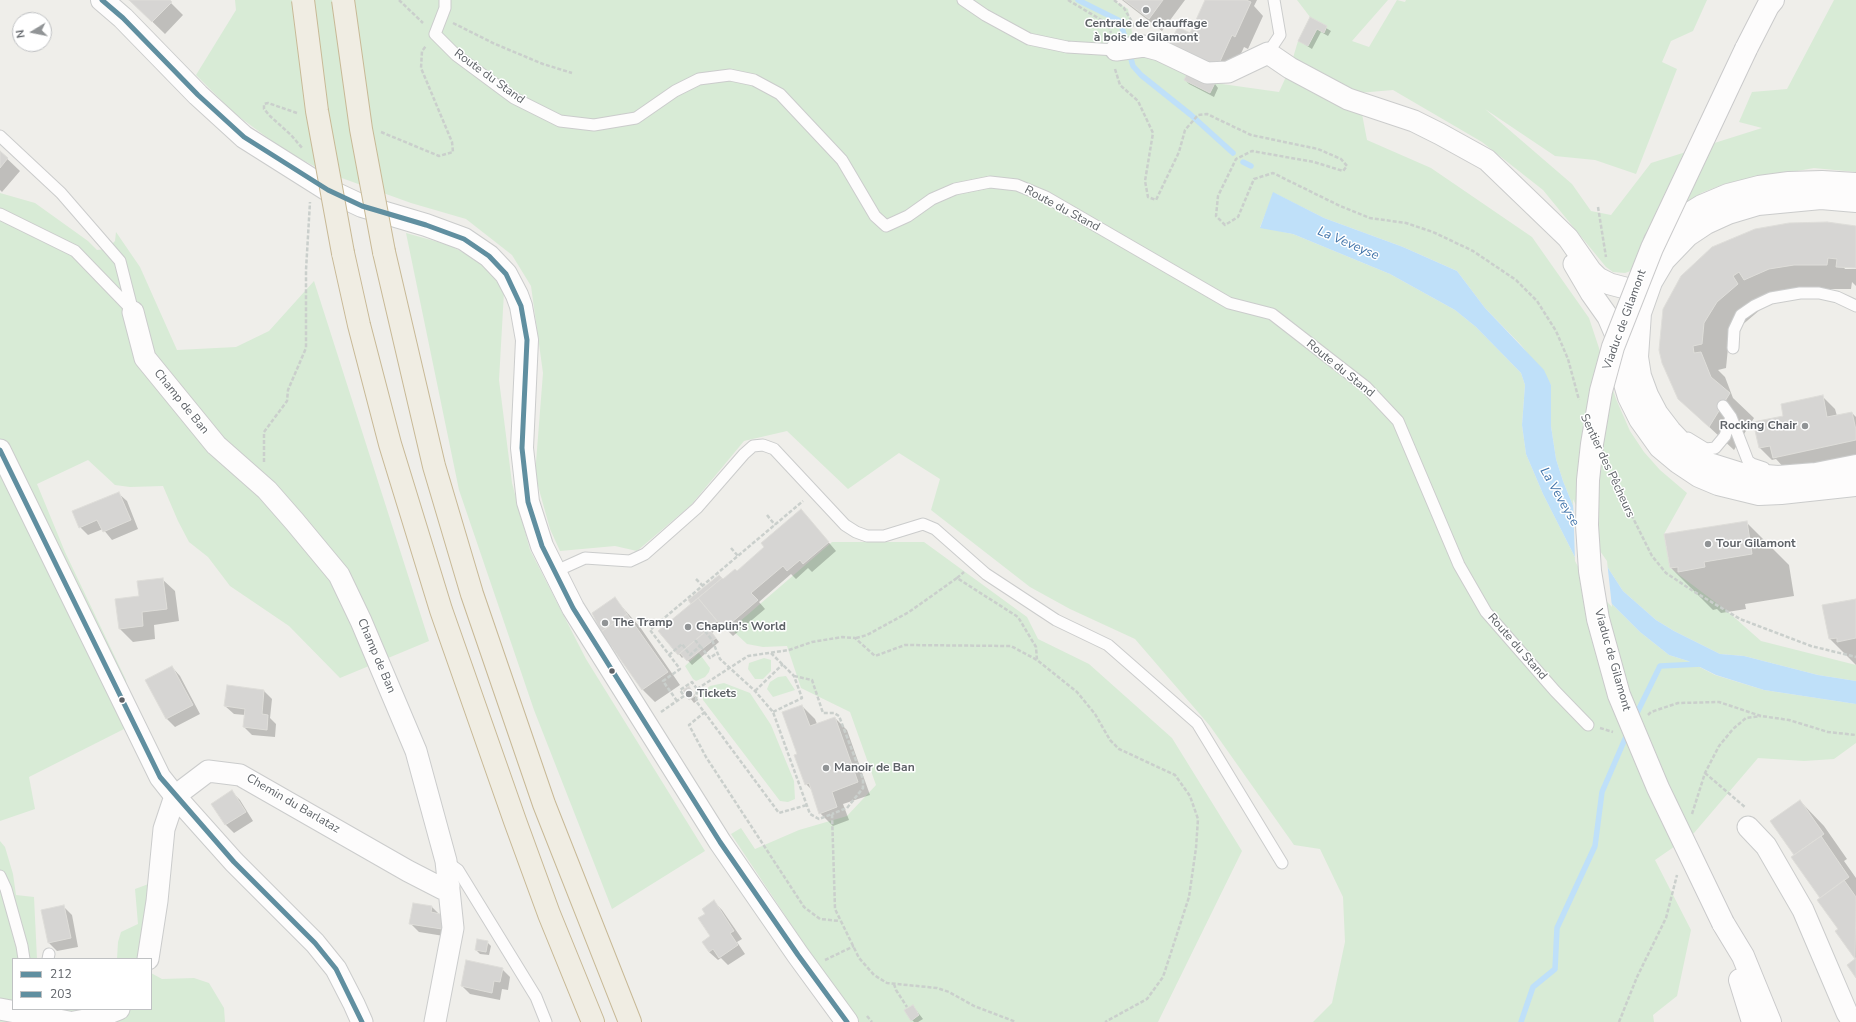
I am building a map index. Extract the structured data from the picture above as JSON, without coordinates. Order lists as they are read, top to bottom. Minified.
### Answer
{"streets":{"street":["Viaduc de Gilamont","Champ de Ban","Chemin du Barlataz"],"lane":["Route du Stand"],"path":["Sentier des Pêcheurs"]},"crossings":[["Champ de Ban","Chemin du Barlataz"]],"water":["La Veveyse"],"places":["Centrale de chauffage à bois de Gilamont","Rocking Chair","Tour Gilamont","The Tramp","Chaplin's World","Tickets","Manoir de Ban"],"lines":["transit line 212","transit line 203"],"legend":["212","203"],"north":"left"}
